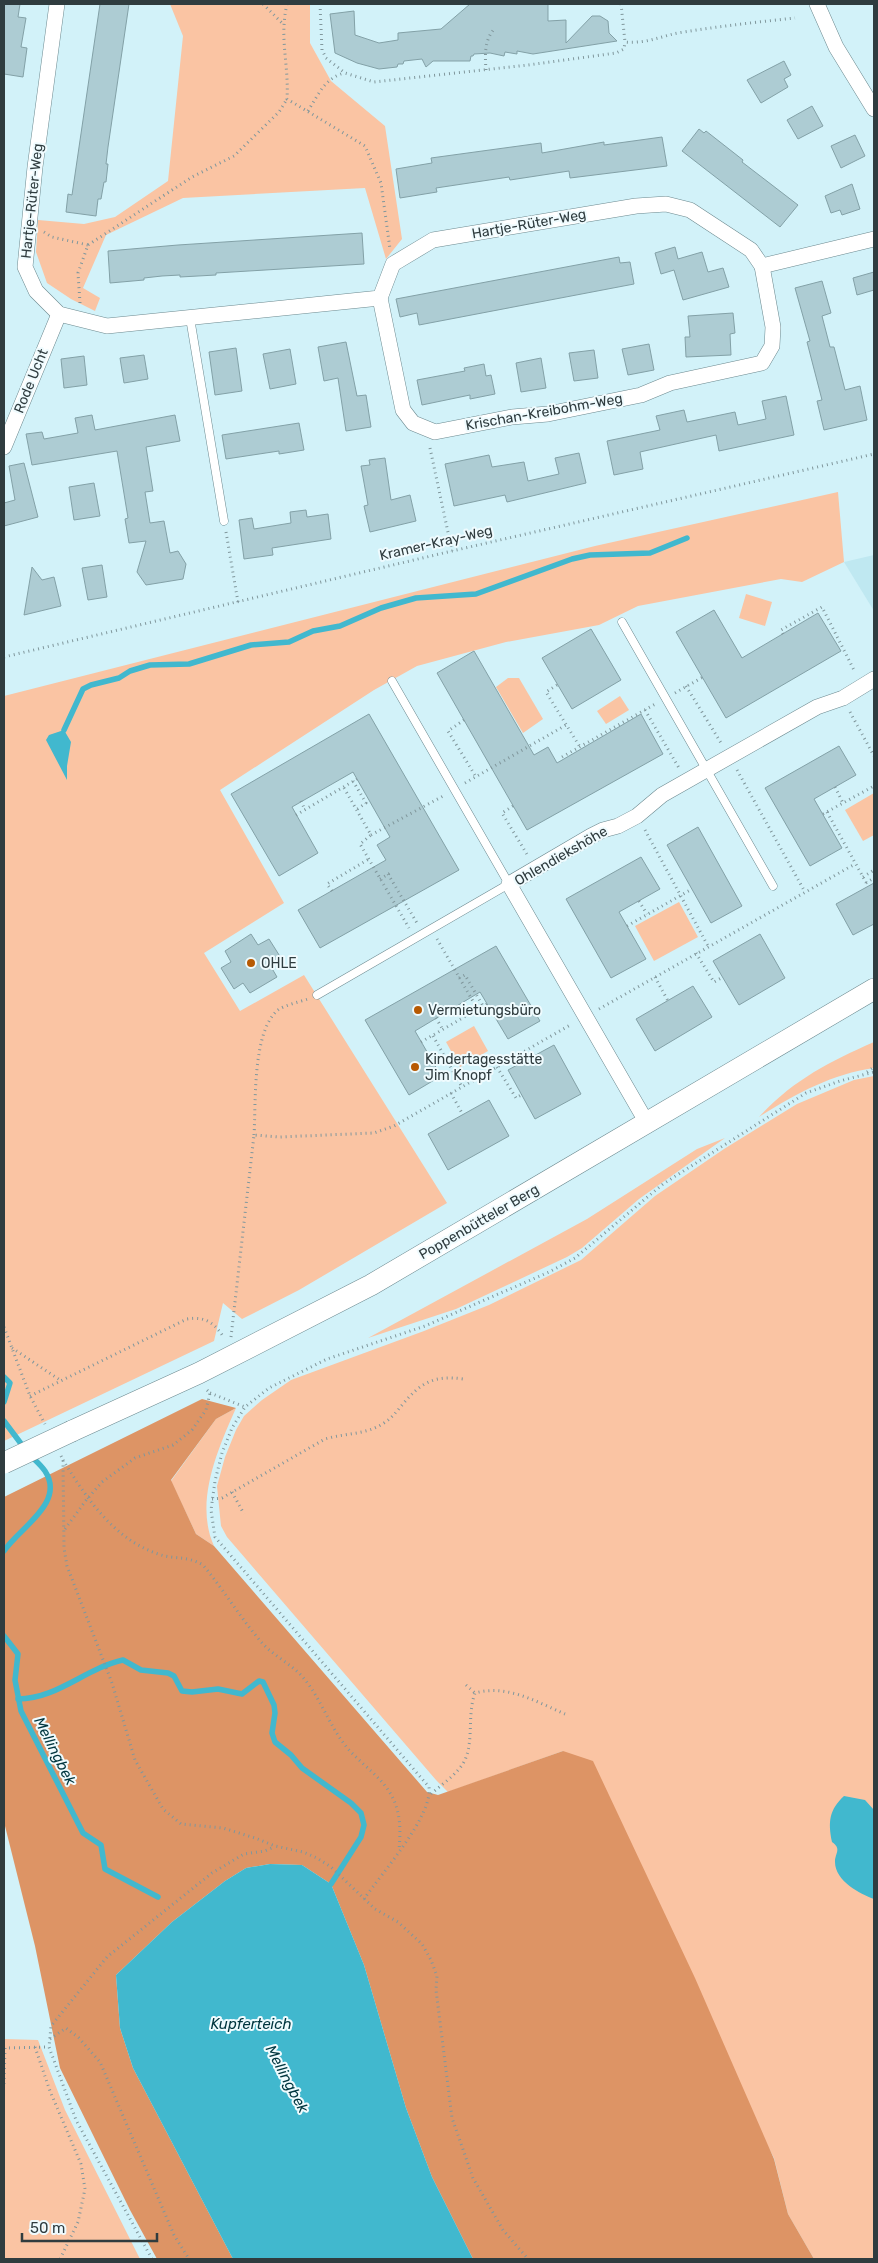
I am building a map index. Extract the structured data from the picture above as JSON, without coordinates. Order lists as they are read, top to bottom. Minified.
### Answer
{"streets":{"main road":["Poppenbütteler Berg"],"street":["Hartje-Rüter-Weg","Rode Ucht","Krischan-Kreibohm-Weg","Ohlendiekshöhe"],"path":["Kramer-Kray-Weg"]},"crossings":[["Hartje-Rüter-Weg","Rode Ucht"],["Hartje-Rüter-Weg","Krischan-Kreibohm-Weg"],["Ohlendiekshöhe","Poppenbütteler Berg"]],"water":["Mellingbek","Kupferteich"],"places":["OHLE","Vermietungsbüro","Kindertagesstätte Jim Knopf"],"scale_bar":"50 m"}
